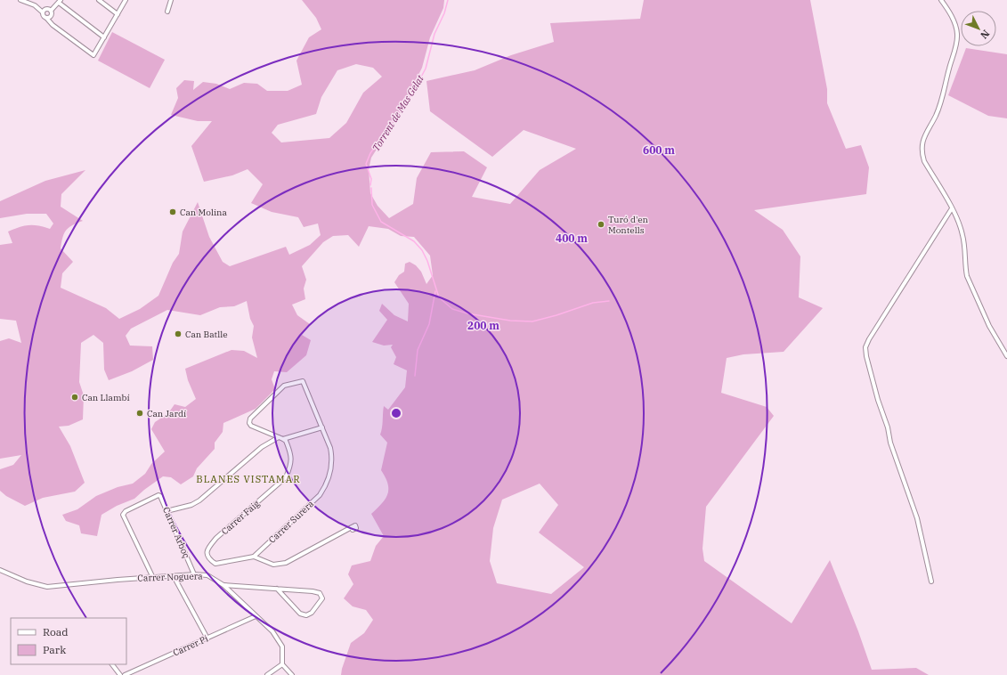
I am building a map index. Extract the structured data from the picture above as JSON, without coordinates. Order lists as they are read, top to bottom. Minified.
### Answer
{"streets":{"street":["Carrer Faig","Carrer Surera","Carrer Arboç","Carrer Noguera","Carrer Pi"]},"crossings":[["Carrer Faig","Carrer Surera"],["Carrer Arboç","Carrer Noguera"],["Carrer Noguera","Carrer Pi"]],"districts":["BLANES VISTAMAR"],"water":["Torrent de Mas Gelat"],"places":["Can Molina","Turó d'en Montells","Can Batlle","Can Llambí","Can Jardí"],"legend":["Road","Park"],"north":"bottom right","rings":["600 m","400 m","200 m"]}
